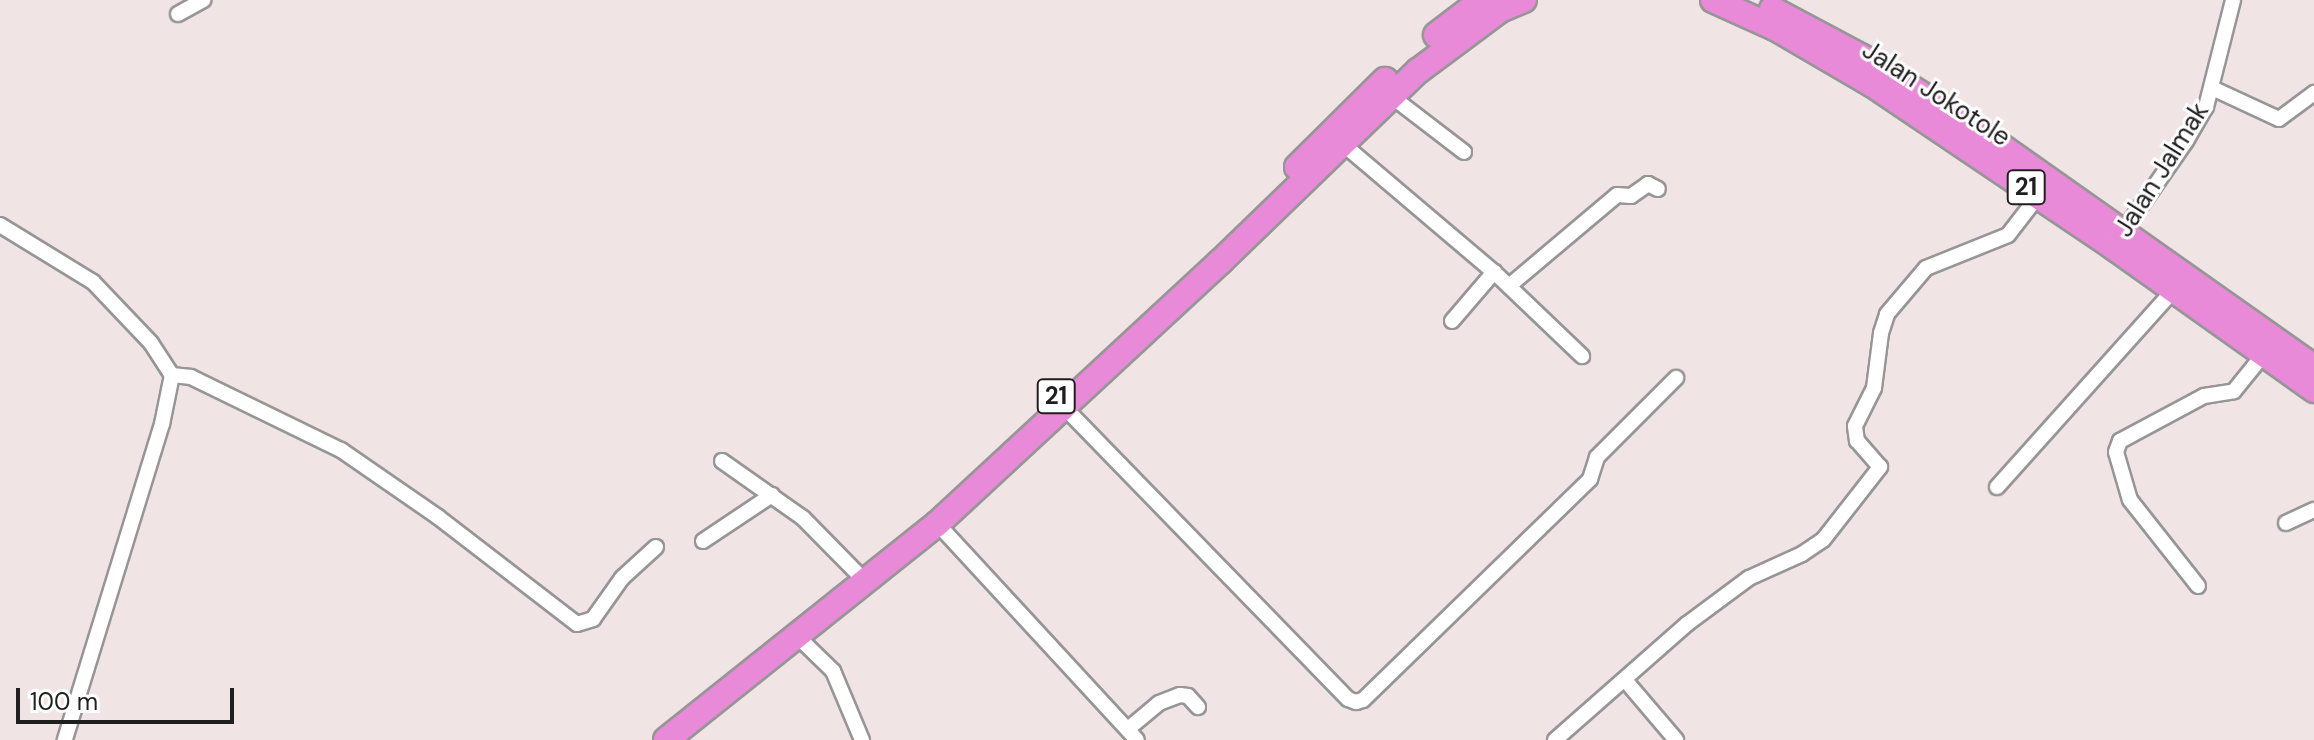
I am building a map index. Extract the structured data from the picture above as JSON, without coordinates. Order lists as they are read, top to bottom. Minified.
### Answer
{"streets":{"highway":["Jalan Jokotole","21"],"street":["Jalan Jalmak"]},"crossings":[["Jalan Jokotole","Jalan Jalmak"]],"scale_bar":"100 m"}
